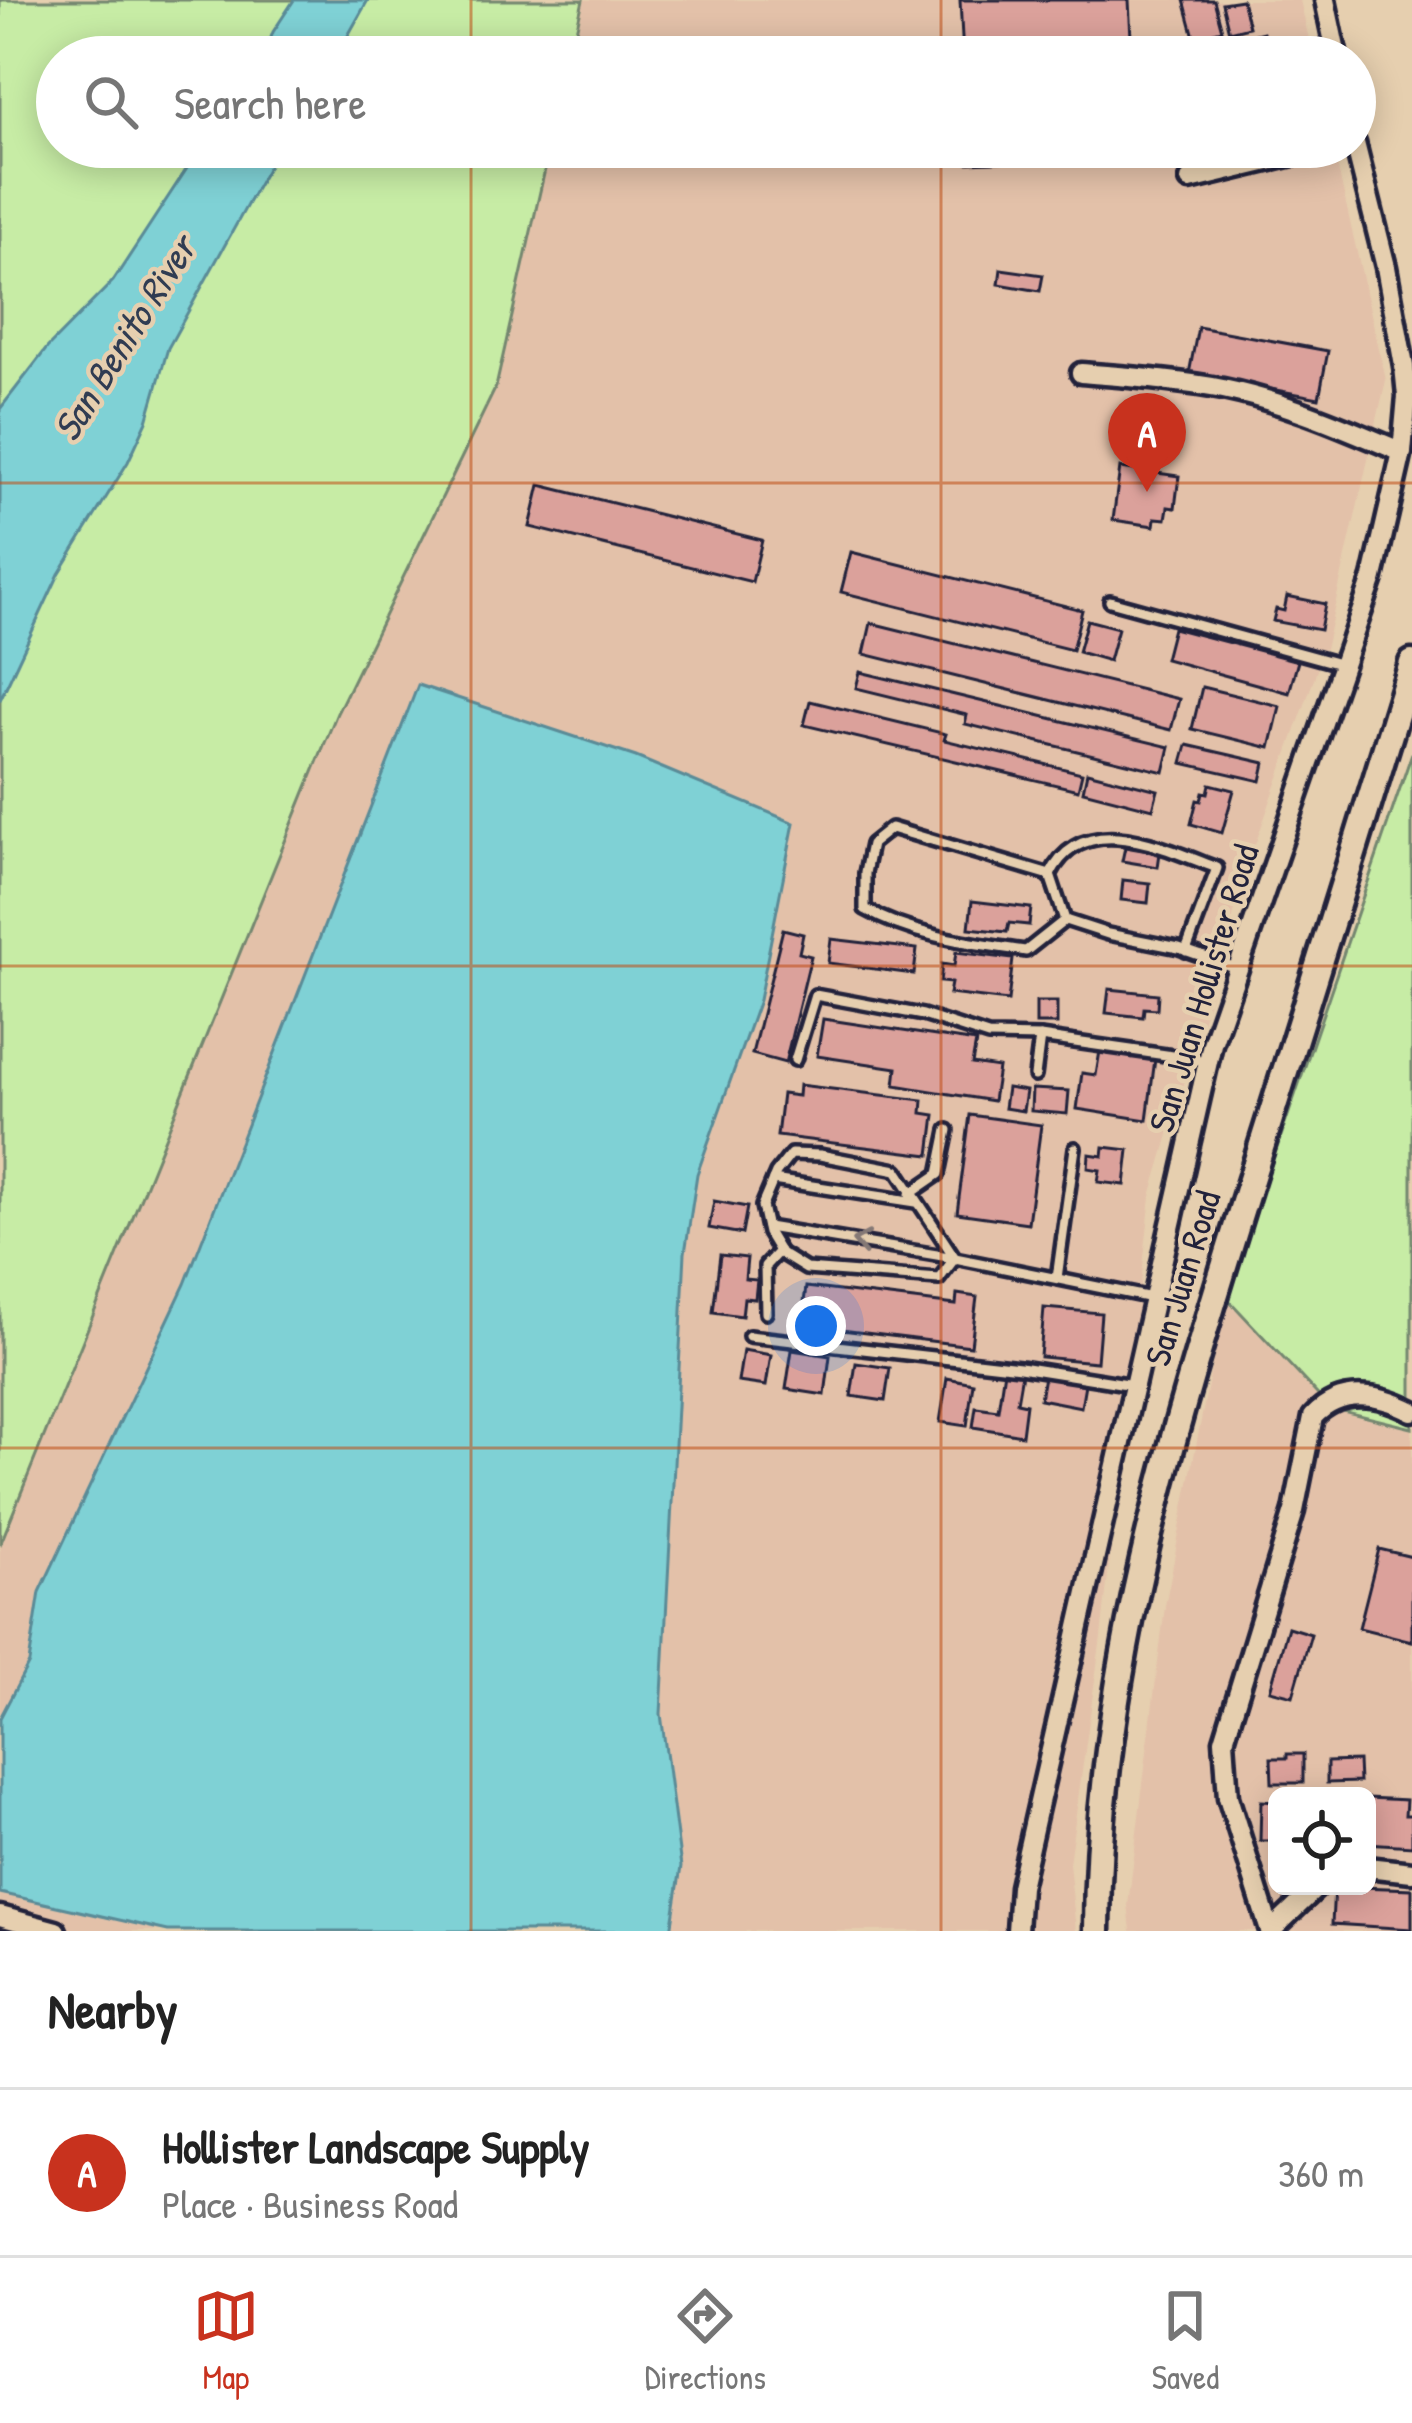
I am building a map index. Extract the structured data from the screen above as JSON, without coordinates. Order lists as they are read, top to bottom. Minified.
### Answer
{"streets":{"main road":["San Juan Road"],"street":["San Juan Hollister Road"]},"water":["San Benito River"],"page":{"search":"Search here","pins":"A","heading":"Nearby","list":[{"mark":"A","name":"Hollister Landscape Supply","note":"Place · Business Road","value":"360 m"}],"nav":["Map","Directions","Saved"]}}
